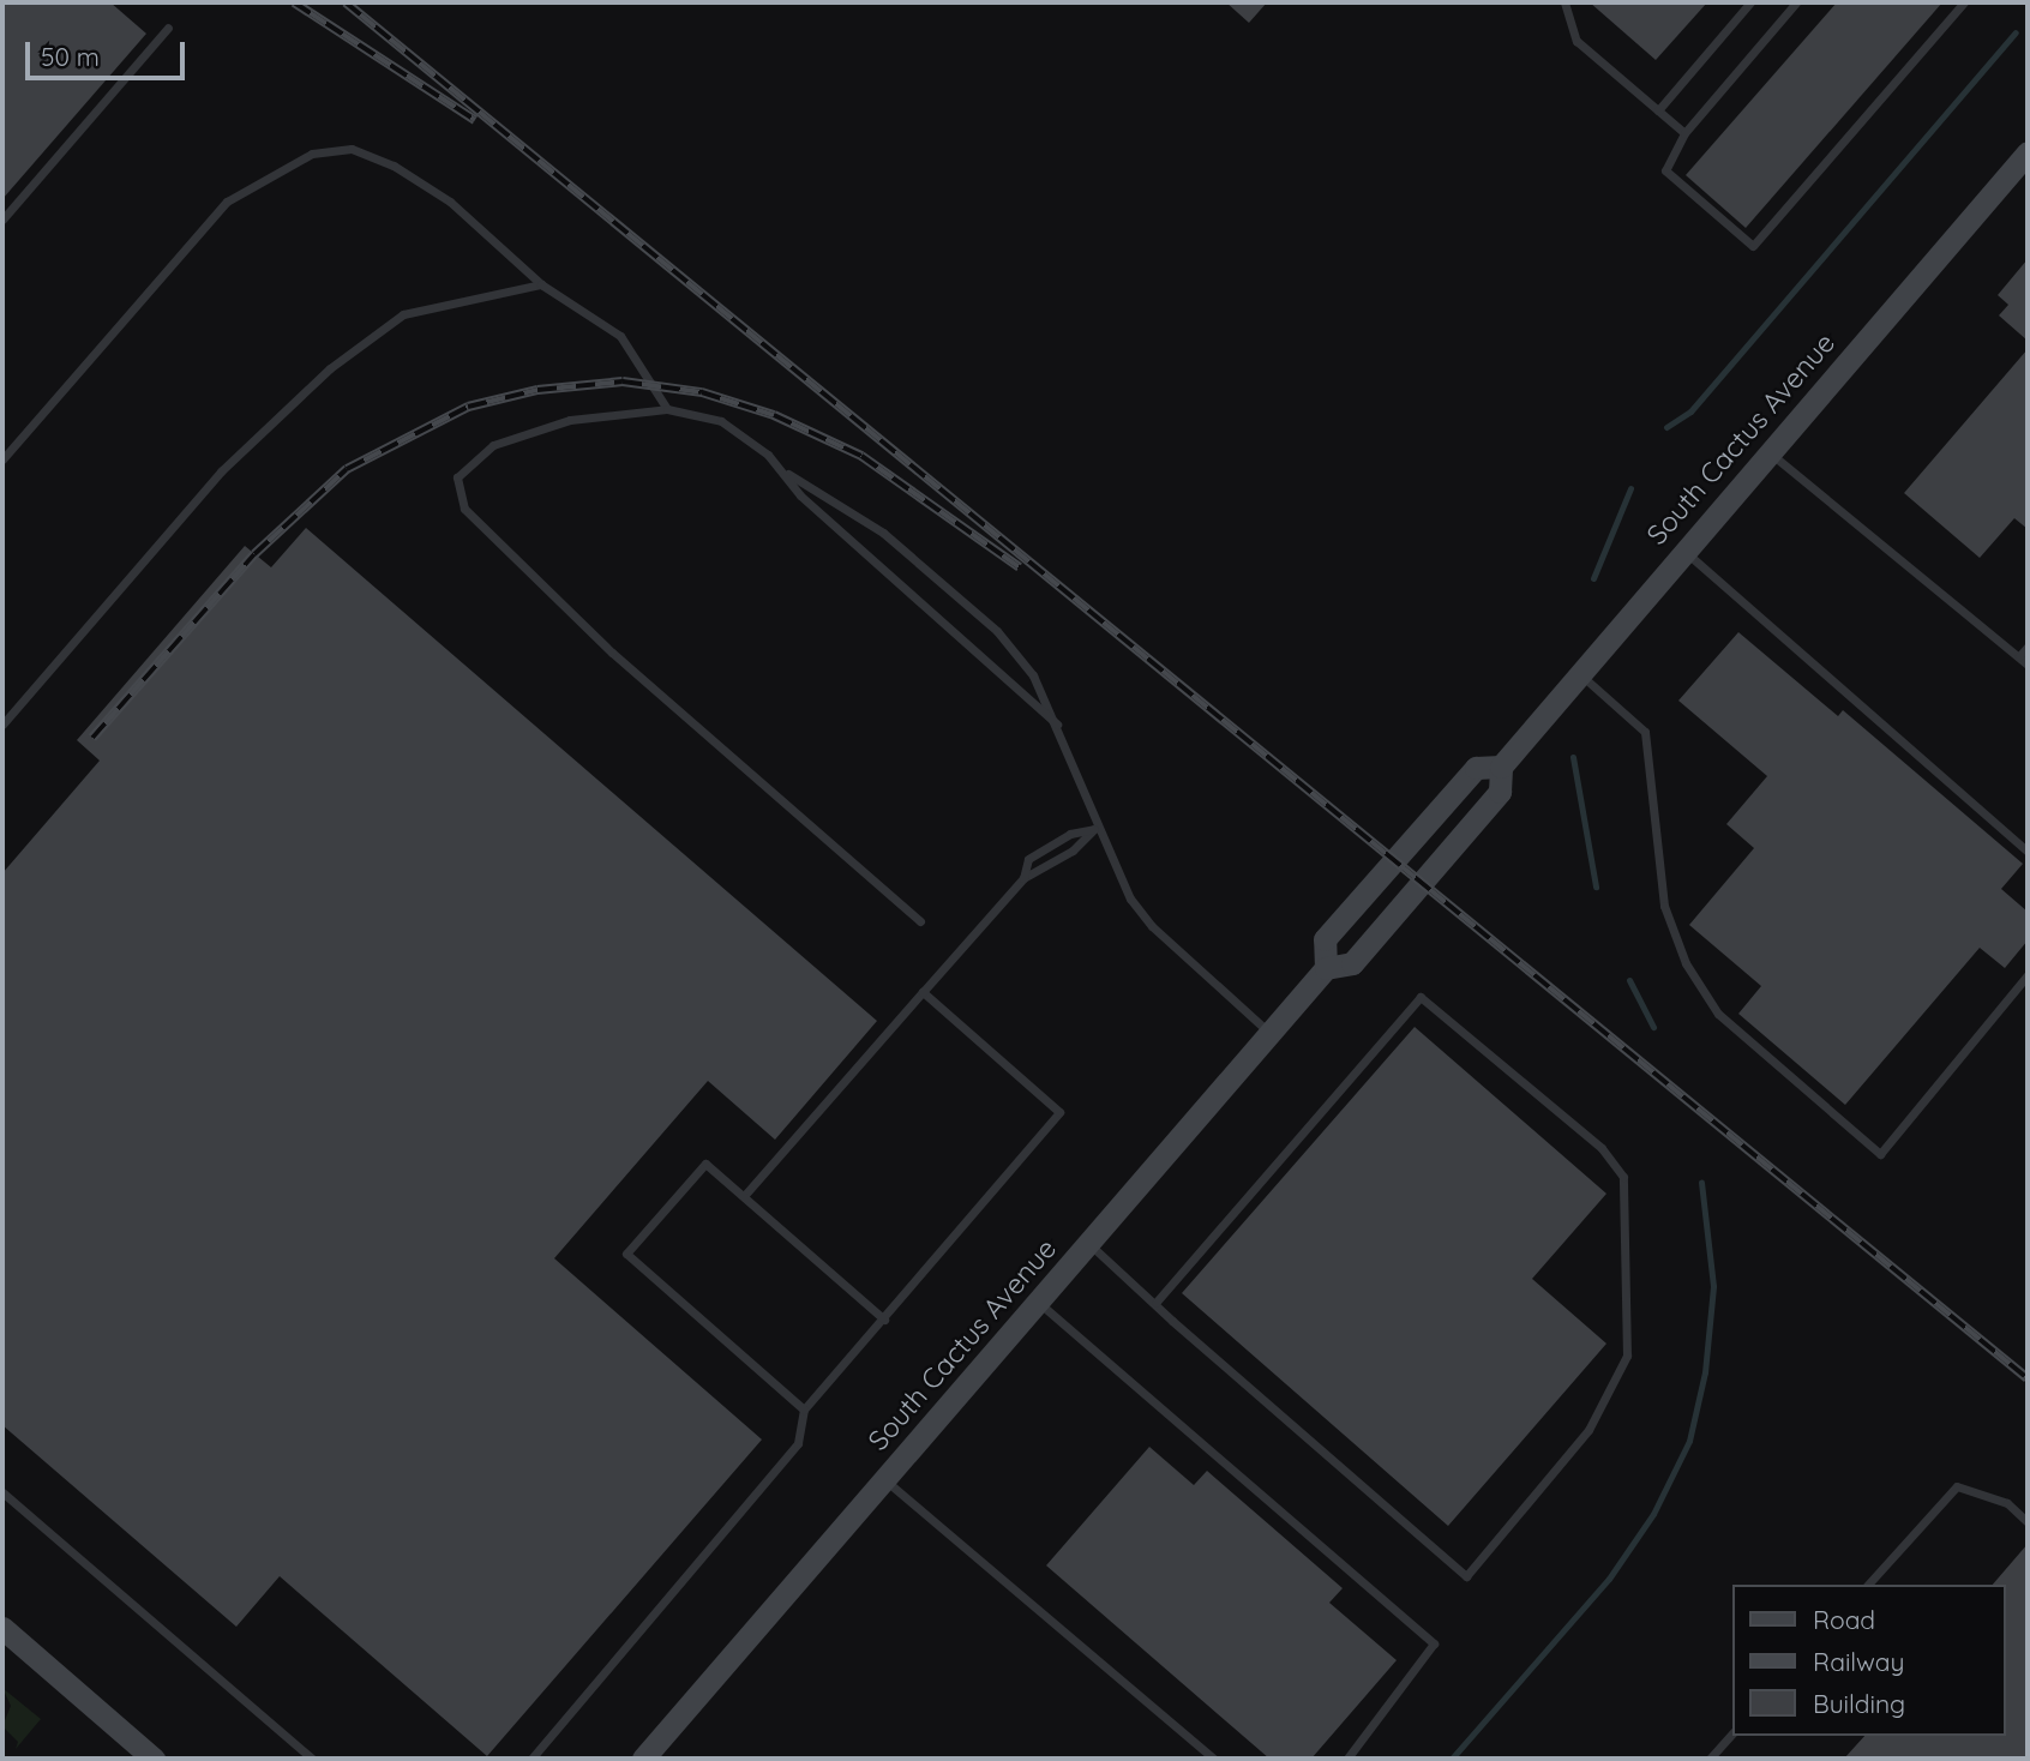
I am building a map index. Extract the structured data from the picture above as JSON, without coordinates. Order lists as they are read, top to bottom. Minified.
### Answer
{"streets":{"main road":["South Cactus Avenue"]},"legend":["Road","Railway","Building"],"scale_bar":"50 m"}
